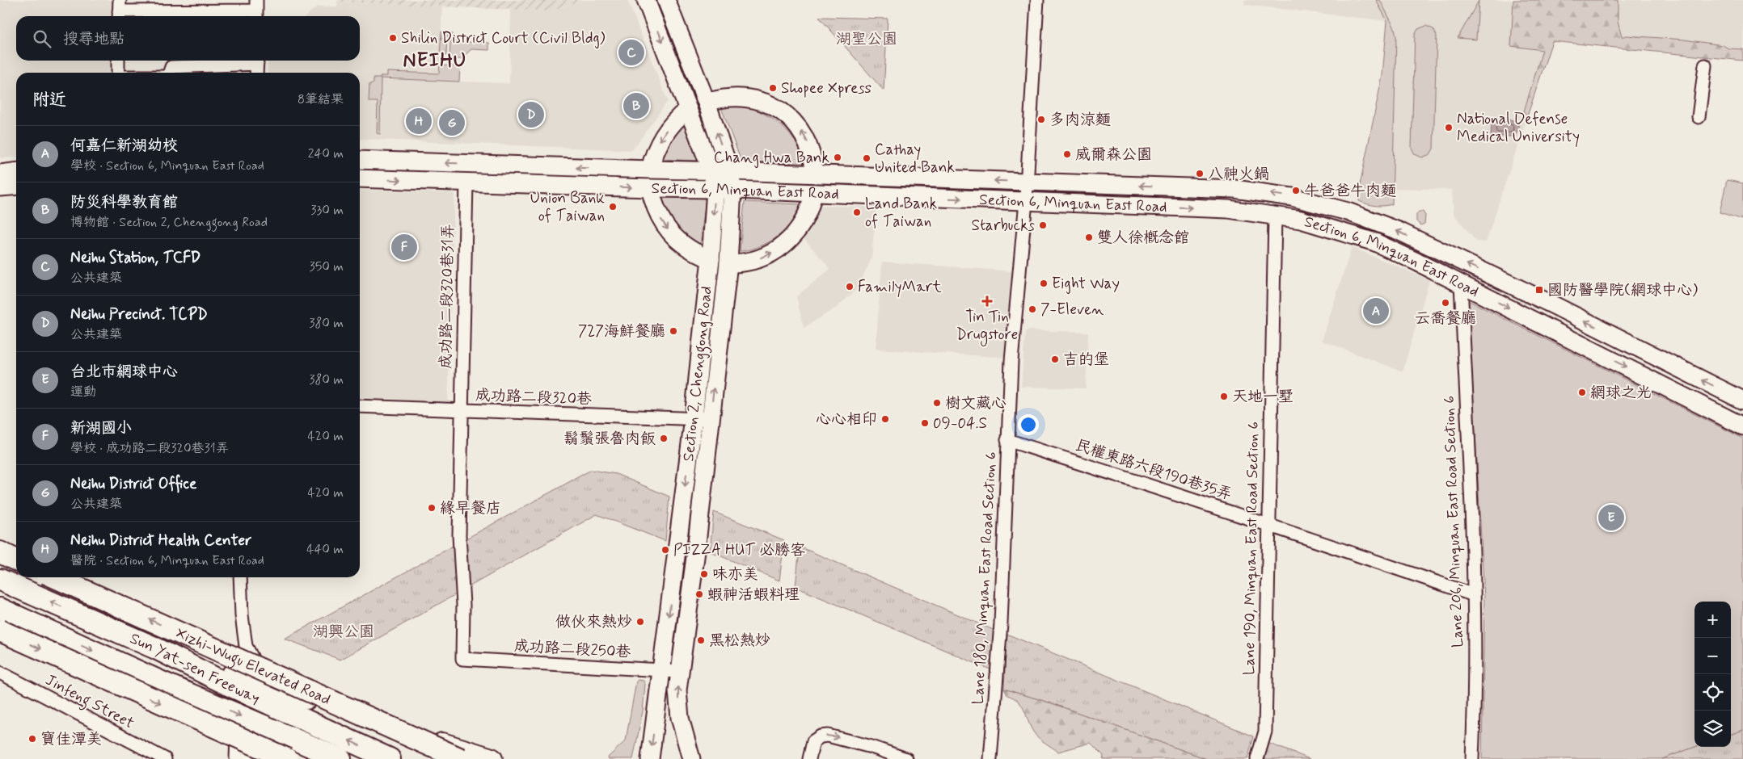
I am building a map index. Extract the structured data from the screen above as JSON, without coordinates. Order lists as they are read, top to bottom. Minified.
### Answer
{"streets":{"highway":["Xizhi-Wugu Elevated Road","Sun Yat-sen Freeway"],"main road":["Section 6, Minquan East Road","Section 2, Chenggong Road"],"street":["成功路二段320巷31弄","成功路二段320巷","民權東路六段190巷35弄","Lane 206, Minquan East Road Section 6","Lane 190, Minquan East Road Section 6","Lane 180, Minquan East Road Section 6","成功路二段250巷","Jinfeng Street"]},"crossings":[["Section 6, Minquan East Road","成功路二段320巷31弄"],["Section 6, Minquan East Road","Section 2, Chenggong Road"],["Section 6, Minquan East Road","Lane 206, Minquan East Road Section 6"],["Section 6, Minquan East Road","Lane 190, Minquan East Road Section 6"],["Section 6, Minquan East Road","Lane 180, Minquan East Road Section 6"],["成功路二段320巷31弄","成功路二段320巷"],["成功路二段320巷31弄","成功路二段250巷"],["Section 2, Chenggong Road","成功路二段320巷"],["Section 2, Chenggong Road","成功路二段250巷"],["民權東路六段190巷35弄","Lane 206, Minquan East Road Section 6"],["民權東路六段190巷35弄","Lane 190, Minquan East Road Section 6"],["民權東路六段190巷35弄","Lane 180, Minquan East Road Section 6"]],"districts":["NEIHU"],"parks":["湖聖公園","湖興公園"],"places":{"other":["Shilin District Court (Civil Bldg)","Shopee Xpress","多肉涼麵","National Defense Medical University","威爾森公園","Chang Hwa Bank","Cathay United Bank","八神火鍋","牛爸爸牛肉麵","Union Bank of Taiwan","Land Bank of Taiwan","Starbucks","雙人徐概念館","Eight Way","FamilyMart","云喬餐廳","7-Eleven","727海鮮餐廳","吉的堡","網球之光","天地一墅","樹文藏心","心心相印","09-04.S","鬍鬚張魯肉飯","緣早餐店","PIZZA HUT 必勝客","味亦美","蝦神活蝦料理","做伙來熱炒","黑松熱炒","寶佳潭美"],"transit":["國防醫學院(網球中心)"],"health":["Tin Tin Drugstore"]},"page":{"search":"搜尋地點","pins":["C","B","D","H","G","F","A","E"],"heading":["附近","8筆結果"],"list":[{"mark":"A","name":"何嘉仁新湖幼校","note":"學校 · Section 6, Minquan East Road","value":"240 m"},{"mark":"B","name":"防災科學教育館","note":"博物館 · Section 2, Chenggong Road","value":"330 m"},{"mark":"C","name":"Neihu Station, TCFD","note":"公共建築","value":"350 m"},{"mark":"D","name":"Neihu Precinct. TCPD","note":"公共建築","value":"380 m"},{"mark":"E","name":"台北市網球中心","note":"運動","value":"380 m"},{"mark":"F","name":"新湖國小","note":"學校 · 成功路二段320巷31弄","value":"420 m"},{"mark":"G","name":"Neihu District Office","note":"公共建築","value":"420 m"},{"mark":"H","name":"Neihu District Health Center","note":"醫院 · Section 6, Minquan East Road","value":"440 m"}],"map_buttons":["+","−"]}}
